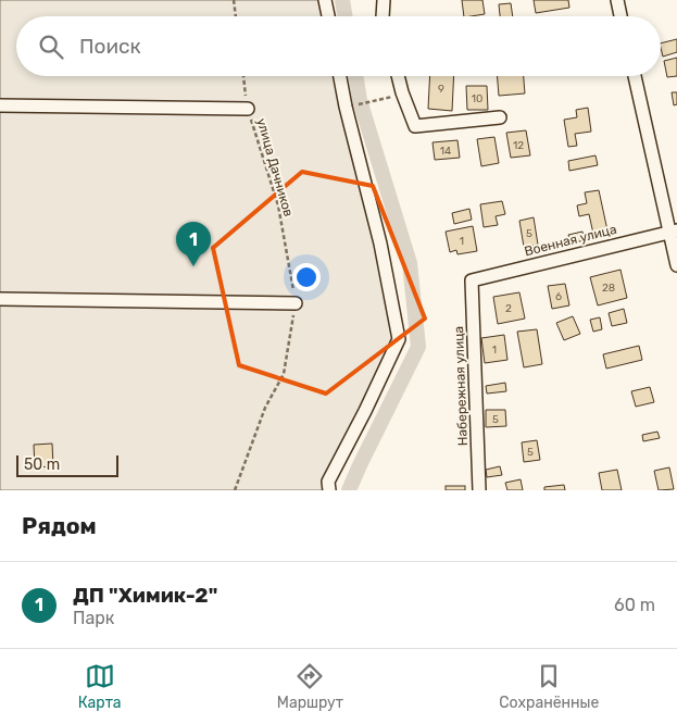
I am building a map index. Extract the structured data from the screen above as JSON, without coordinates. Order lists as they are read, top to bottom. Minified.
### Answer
{"streets":{"street":["Военная улица","Набережная улица"],"path":["улица Дачников"]},"crossings":[["Военная улица","Набережная улица"]],"house_numbers":["9","10","12","14","5","1","28","6","2","1","5","5"],"scale_bar":"50 m","page":{"search":"Поиск","pins":"1","scale":"50 m","heading":"Рядом","list":[{"mark":"1","name":"ДП \"Химик-2\"","note":"Парк","value":"60 m"}],"nav":["Карта","Маршрут","Сохранённые"]}}
